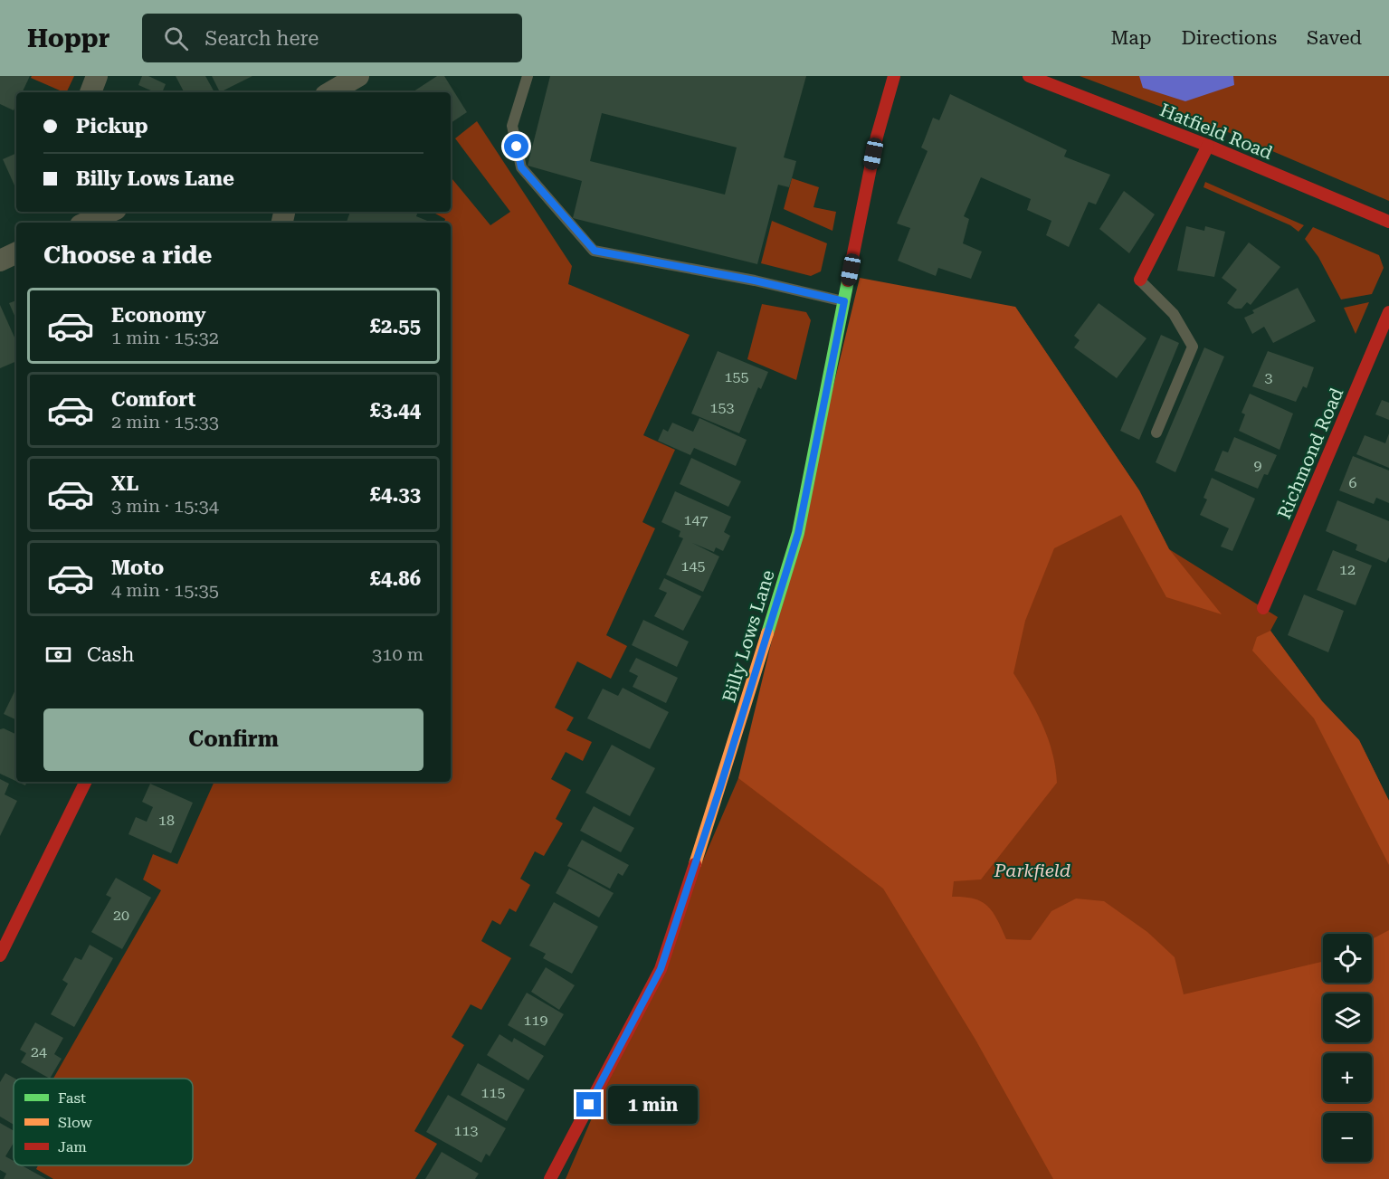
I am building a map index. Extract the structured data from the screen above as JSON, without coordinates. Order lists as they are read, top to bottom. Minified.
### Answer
{"streets":{"street":["Hatfield Road","Richmond Road","Billy Lows Lane"]},"parks":["Parkfield"],"house_numbers":["155","3","153","9","6","147","145","12","18","20","119","24","115","113"],"legend":["Fast","Slow","Jam"],"page":{"header":"Hoppr","search":"Search here","nav":["Map","Directions","Saved"],"banner":["Pickup","Billy Lows Lane"],"heading":"Choose a ride","list":[{"name":"Economy","note":"1 min · 15:32","value":"£2.55"},{"name":"Comfort","note":"2 min · 15:33","value":"£3.44"},{"name":"XL","note":"3 min · 15:34","value":"£4.33"},{"name":"Moto","note":"4 min · 15:35","value":"£4.86"}],"pay":["Cash","310 m"],"buttons":"Confirm","map_buttons":["+","−"],"bubble":"1 min"}}
